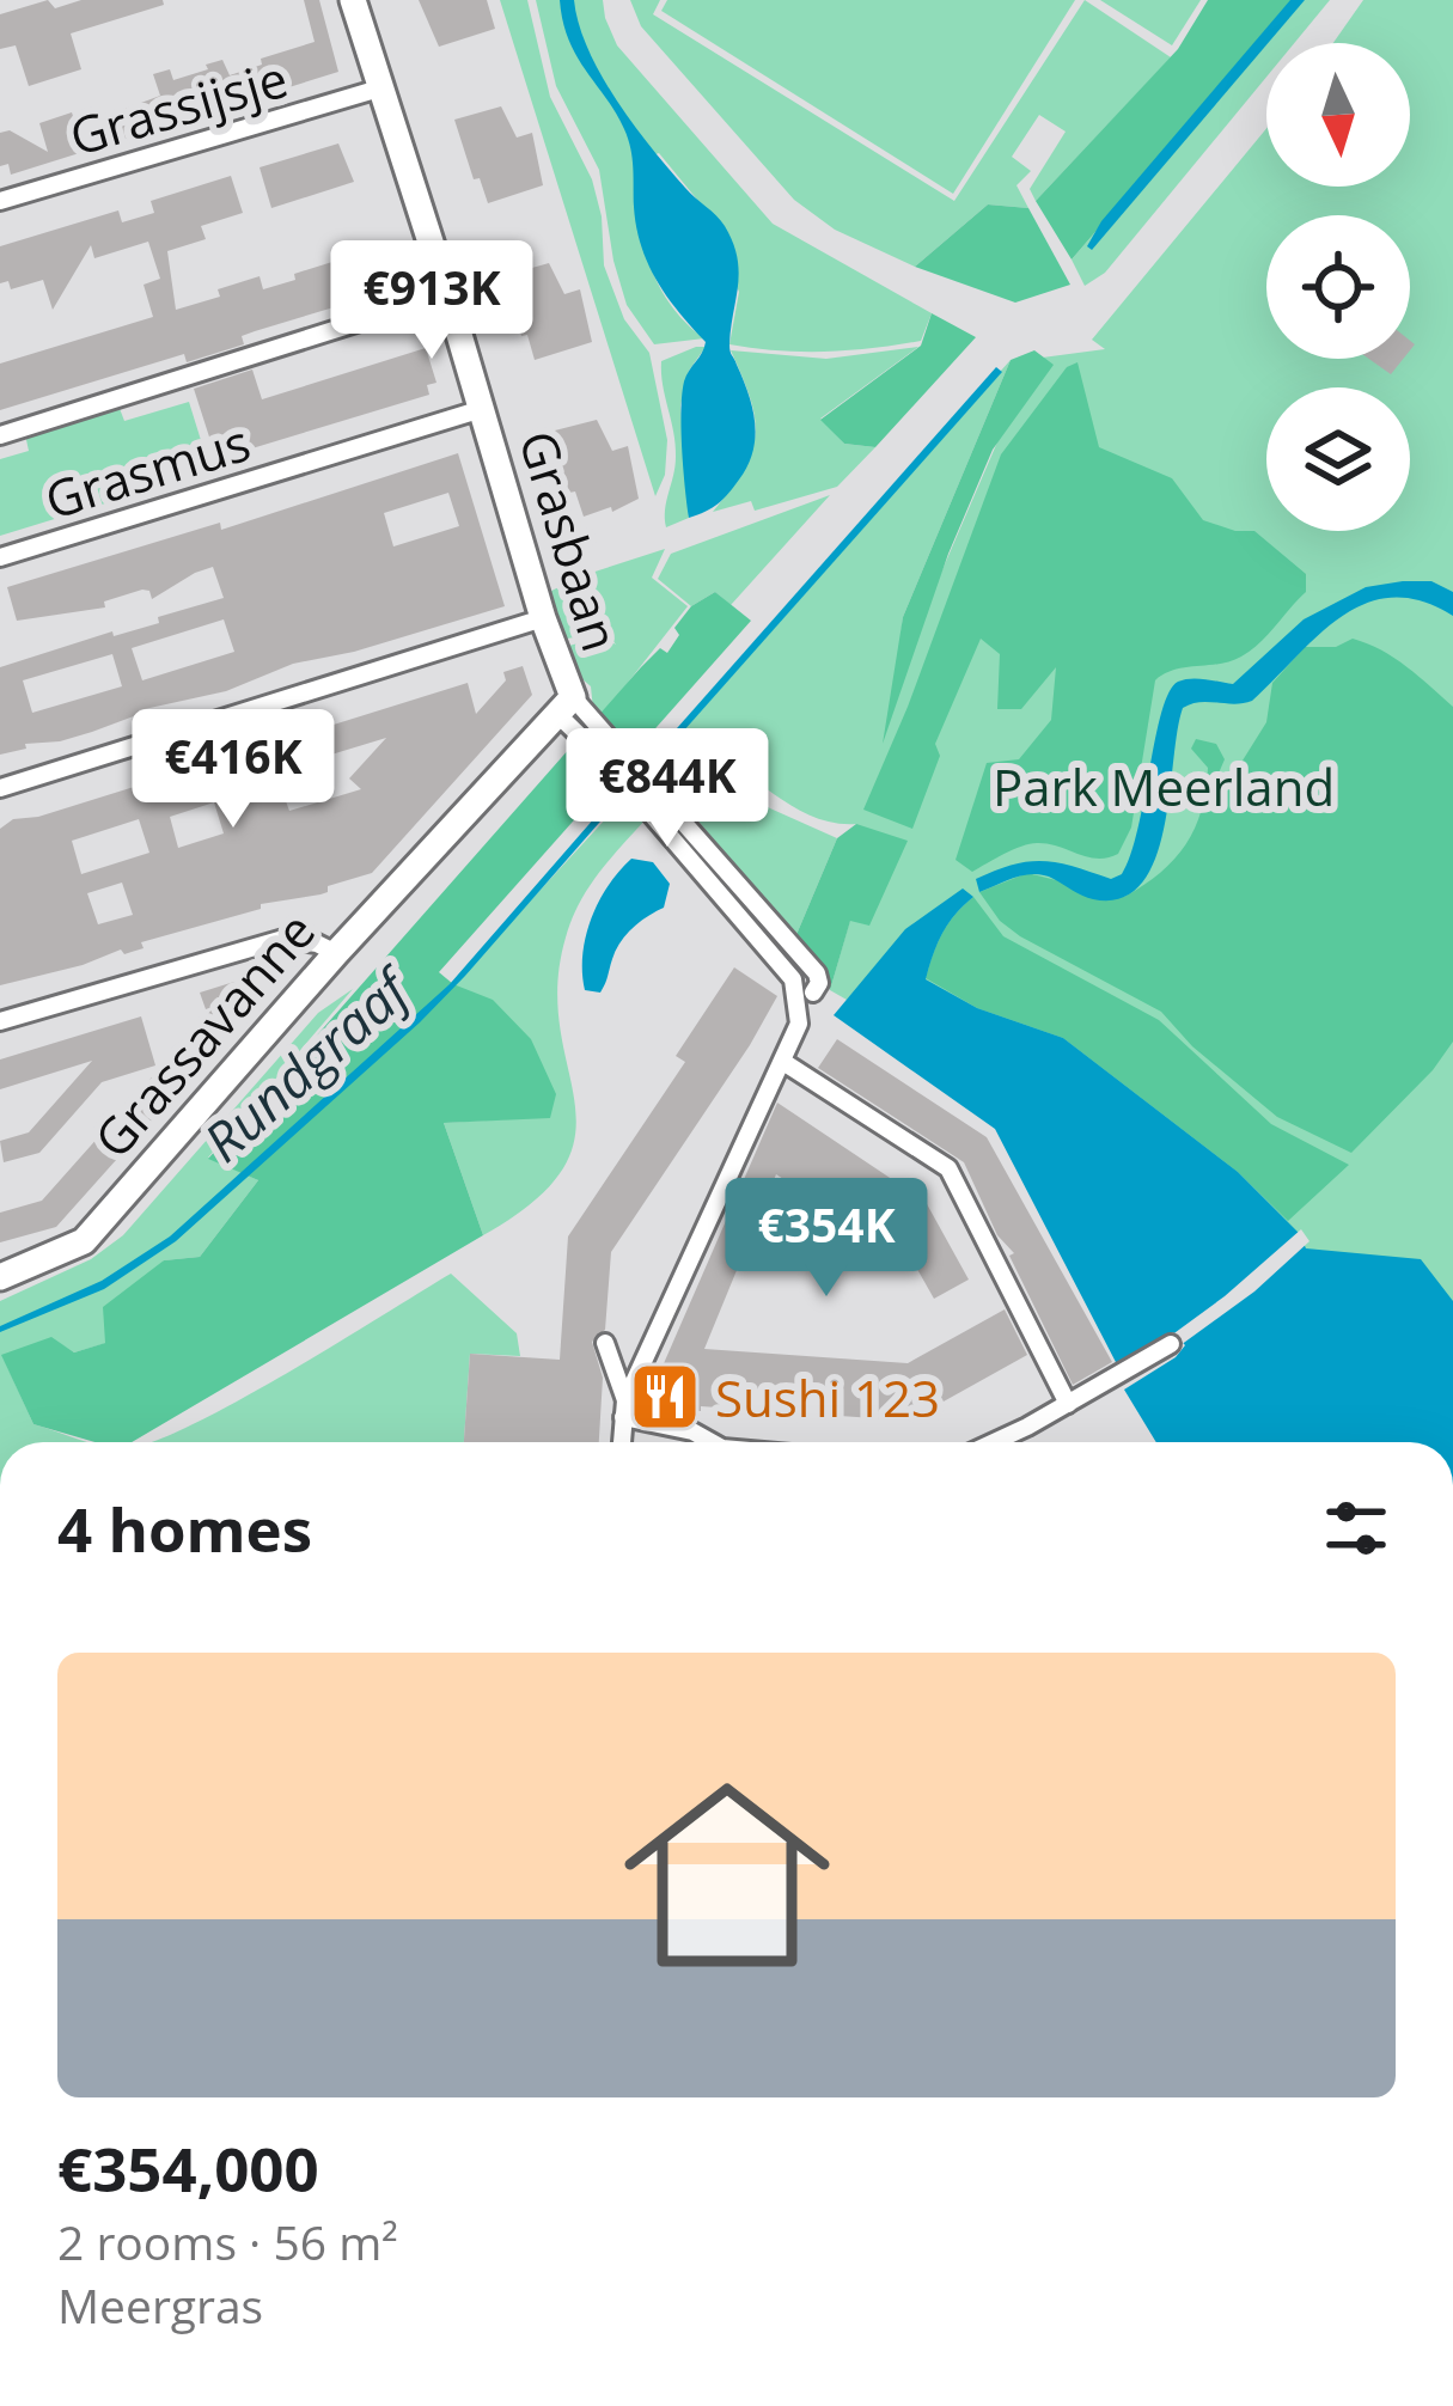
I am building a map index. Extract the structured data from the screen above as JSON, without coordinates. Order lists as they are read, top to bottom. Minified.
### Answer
{"streets":{"street":["Grassijsje","Grasmus","Grasbaan","Grassavanne"]},"crossings":[["Grassijsje","Grasbaan"],["Grasmus","Grasbaan"],["Grasbaan","Grassavanne"]],"water":["Rundgraaf"],"parks":["Park Meerland"],"places":{"restaurant":["Sushi 123"]},"north":"bottom","page":{"price":["€913K","€416K","€844K","€354K"],"heading":"4 homes","list":[{"name":"€354,000","note":"2 rooms · 56 m² · Meergras"}]}}
